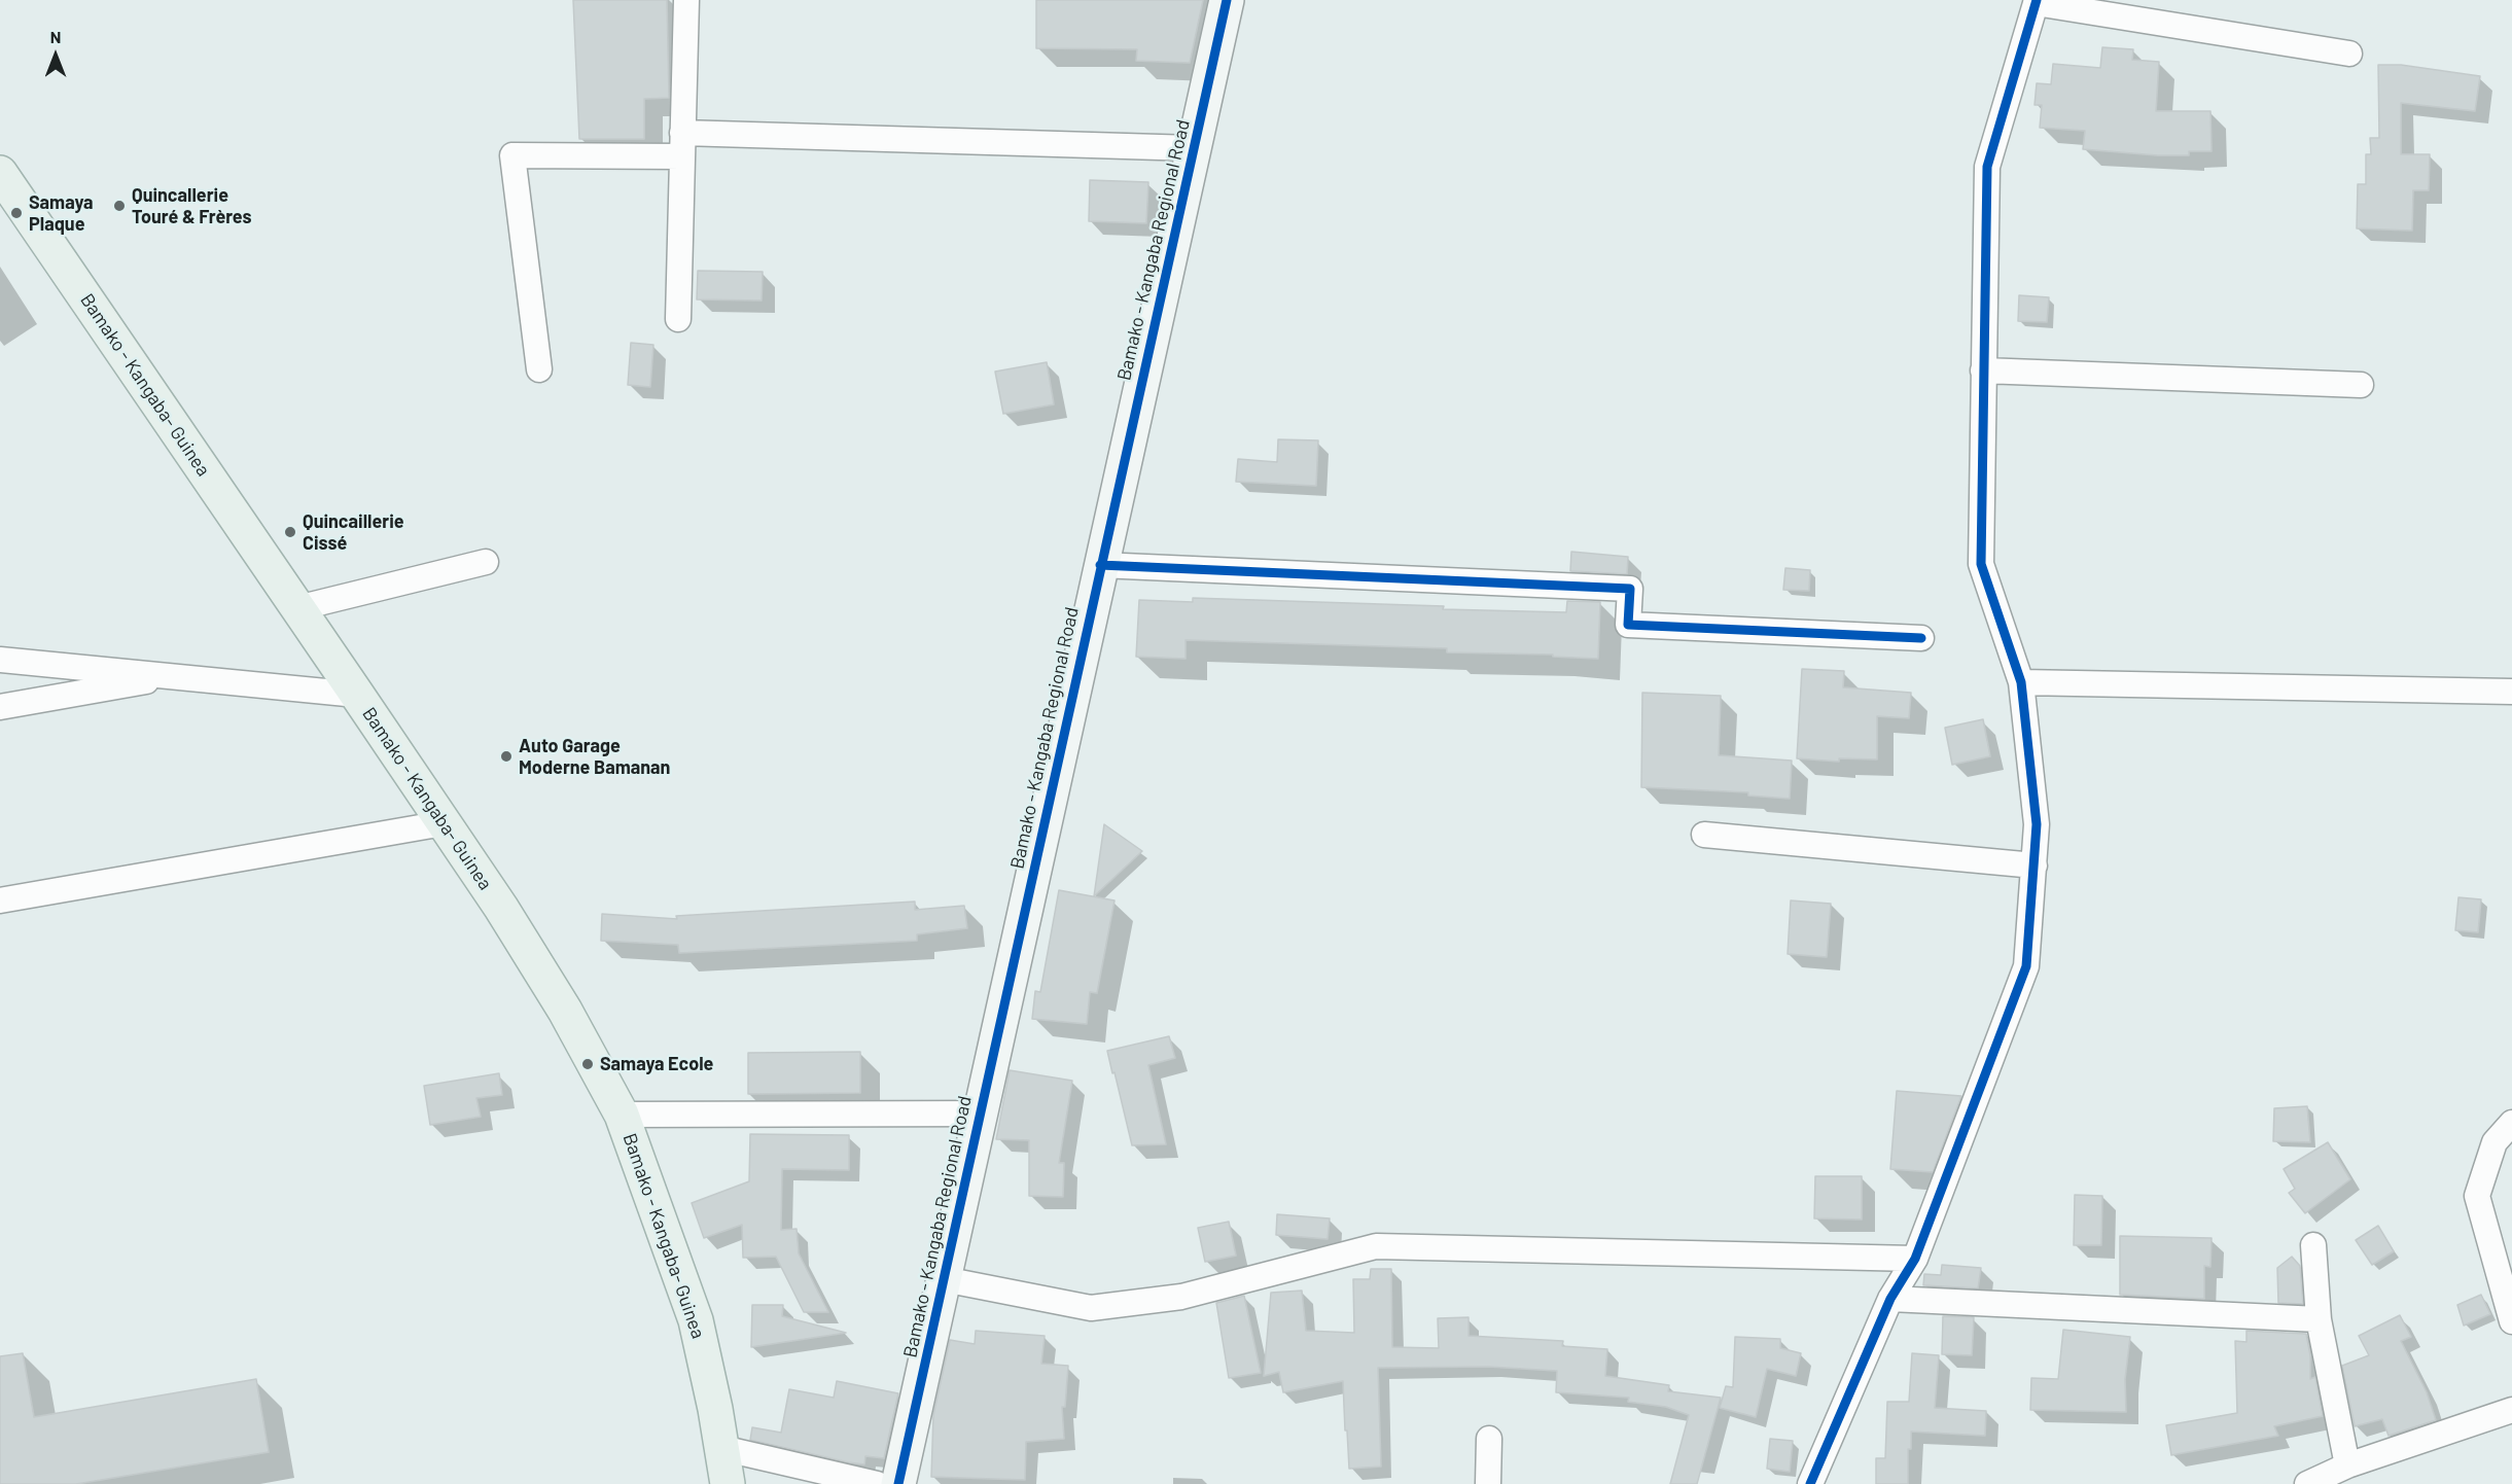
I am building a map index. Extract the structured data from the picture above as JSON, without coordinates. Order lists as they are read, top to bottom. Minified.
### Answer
{"streets":{"main road":["Bamako - Kangaba- Guinea"],"street":["Bamako - Kangaba Regional Road"]},"places":["Quincallerie Touré & Frères","Samaya Plaque","Quincaillerie Cissé","Auto Garage Moderne Bamanan","Samaya Ecole"],"north":"top"}
